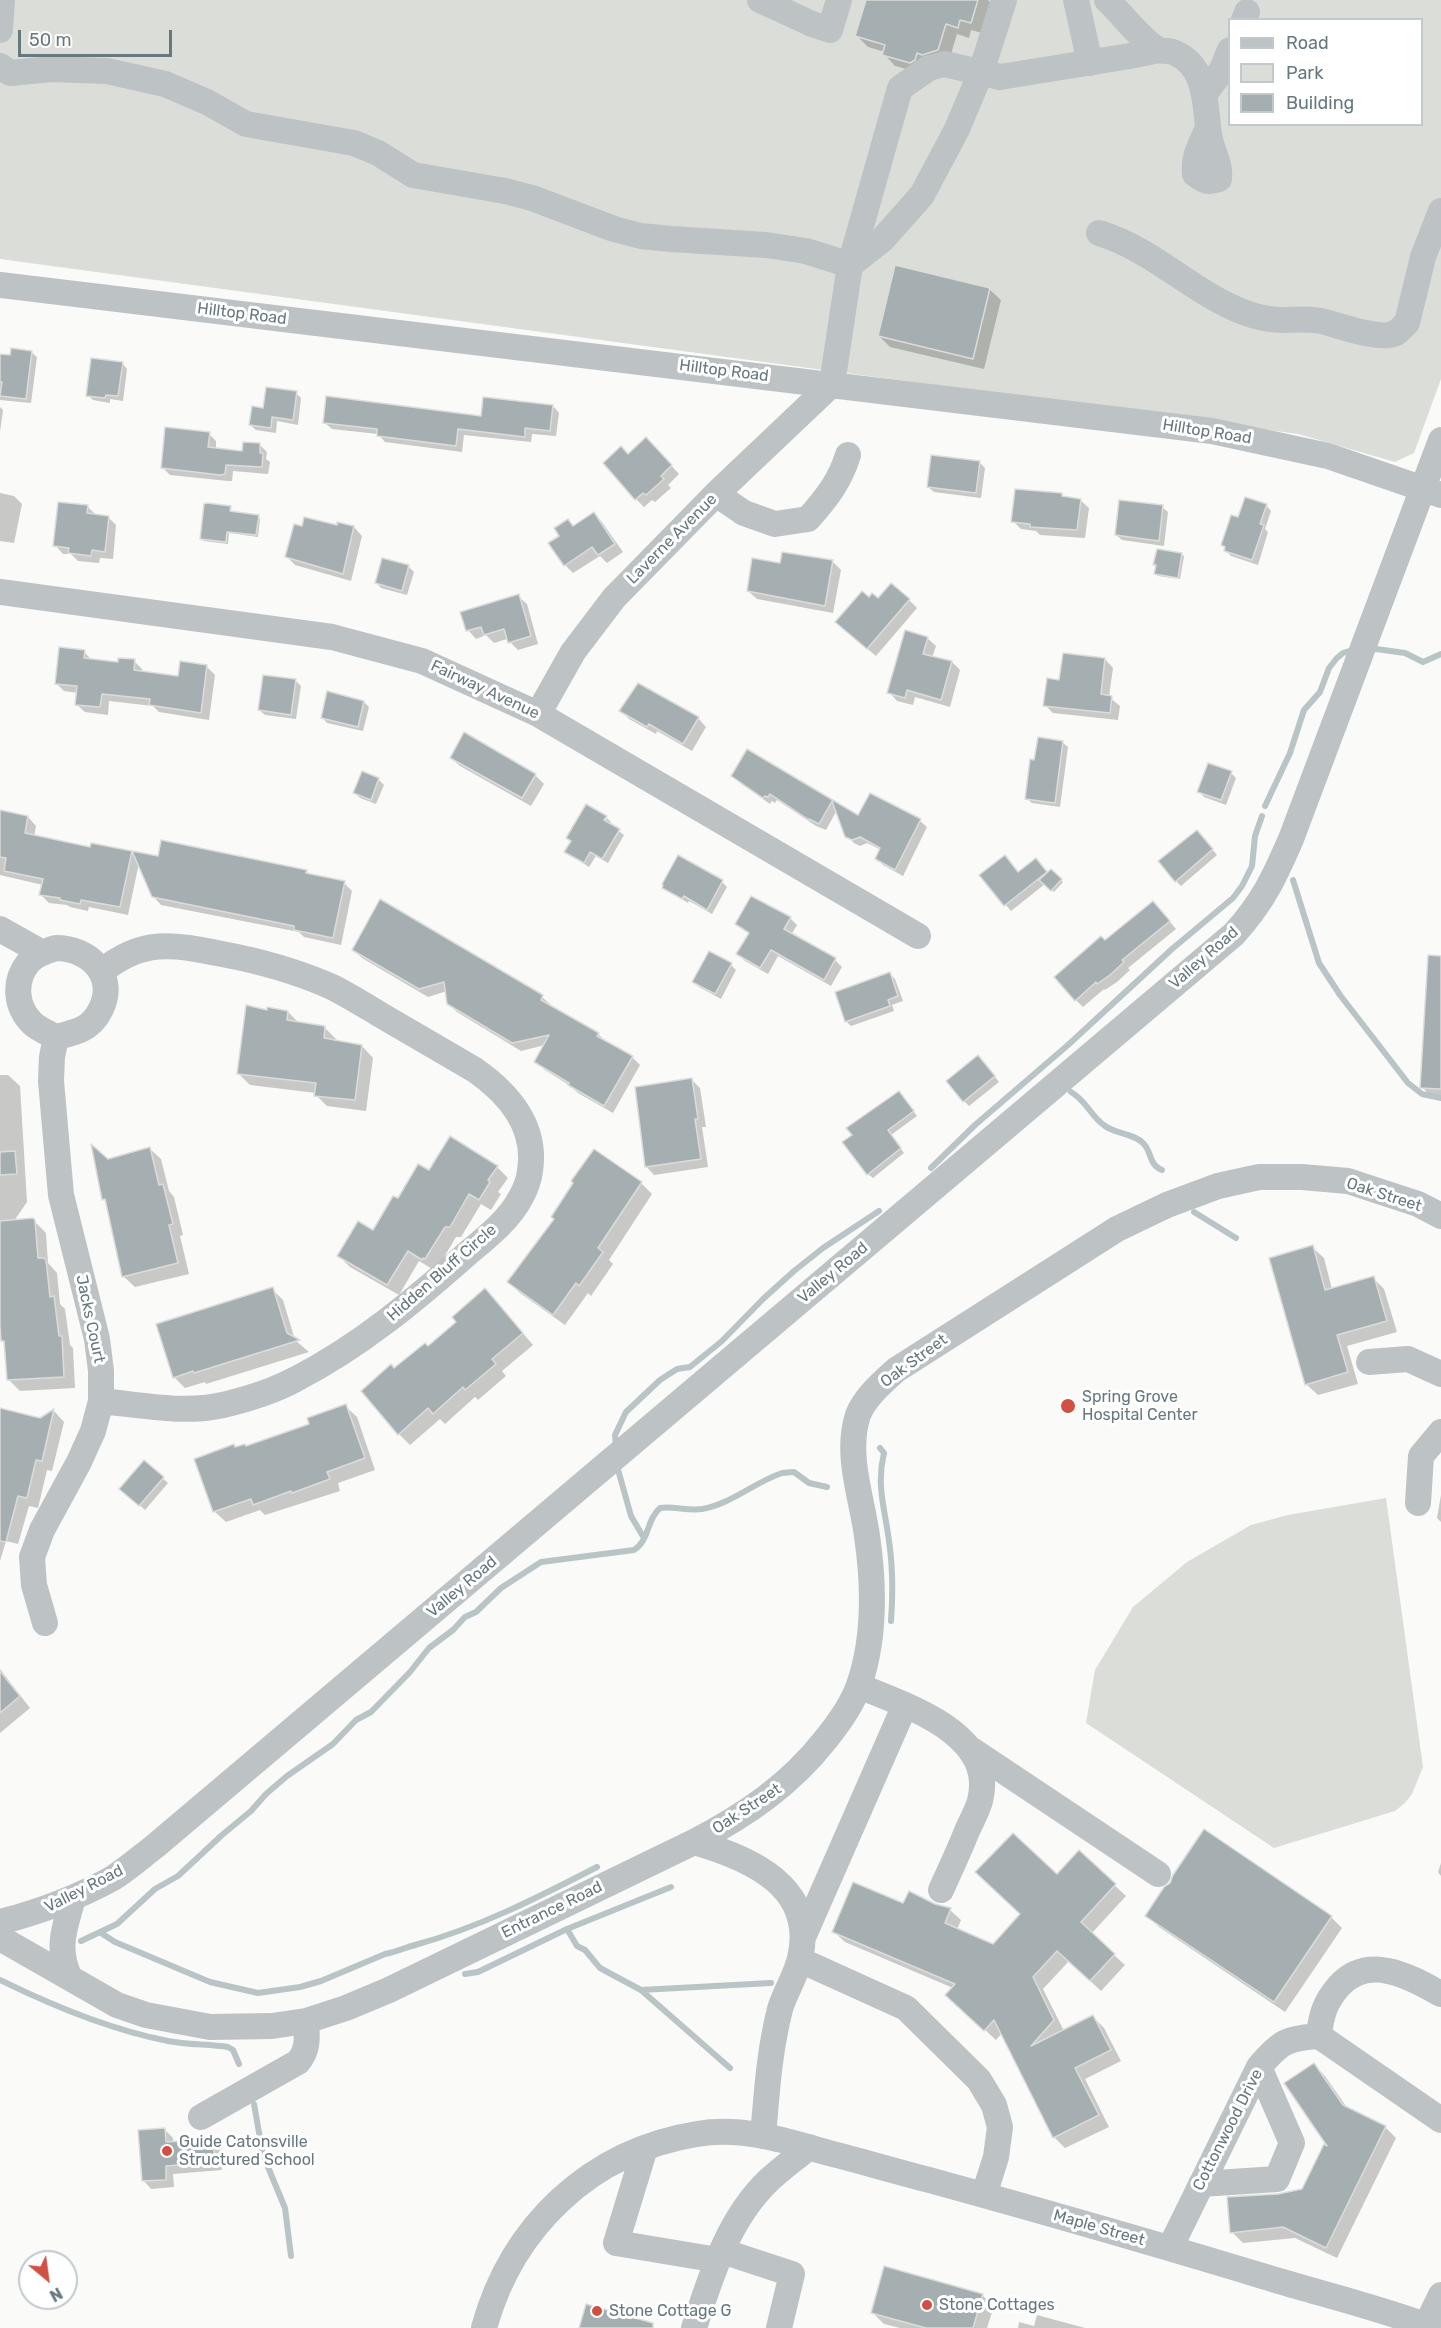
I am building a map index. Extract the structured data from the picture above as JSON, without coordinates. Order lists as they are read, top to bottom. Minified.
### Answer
{"streets":{"street":["Hilltop Road","Laverne Avenue","Fairway Avenue","Valley Road","Oak Street","Hidden Bluff Circle","Jacks Court","Entrance Road","Cottonwood Drive","Maple Street"]},"crossings":[["Hilltop Road","Laverne Avenue"],["Hilltop Road","Valley Road"],["Laverne Avenue","Fairway Avenue"],["Oak Street","Entrance Road"],["Hidden Bluff Circle","Jacks Court"],["Cottonwood Drive","Maple Street"]],"places":["Spring Grove Hospital Center","Guide Catonsville Structured School","Stone Cottages","Stone Cottage G"],"legend":["Road","Park","Building"],"scale_bar":"50 m","north":"bottom right"}
